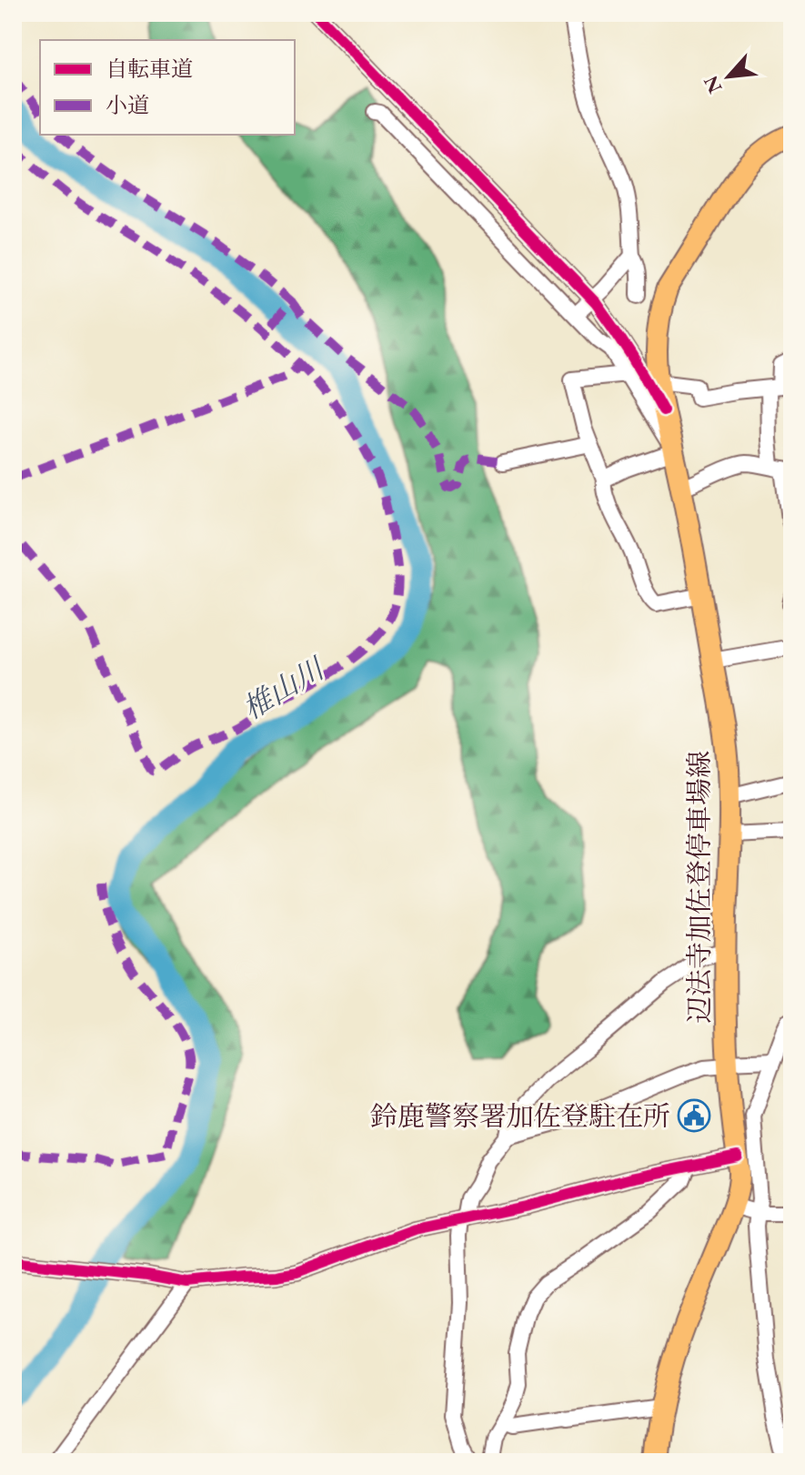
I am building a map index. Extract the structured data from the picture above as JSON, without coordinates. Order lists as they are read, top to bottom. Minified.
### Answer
{"streets":{"main road":["辺法寺加佐登停車場線"]},"water":["椎山川"],"places":{"public building":["鈴鹿警察署加佐登駐在所"]},"legend":["自転車道","小道"],"north":"bottom left"}
